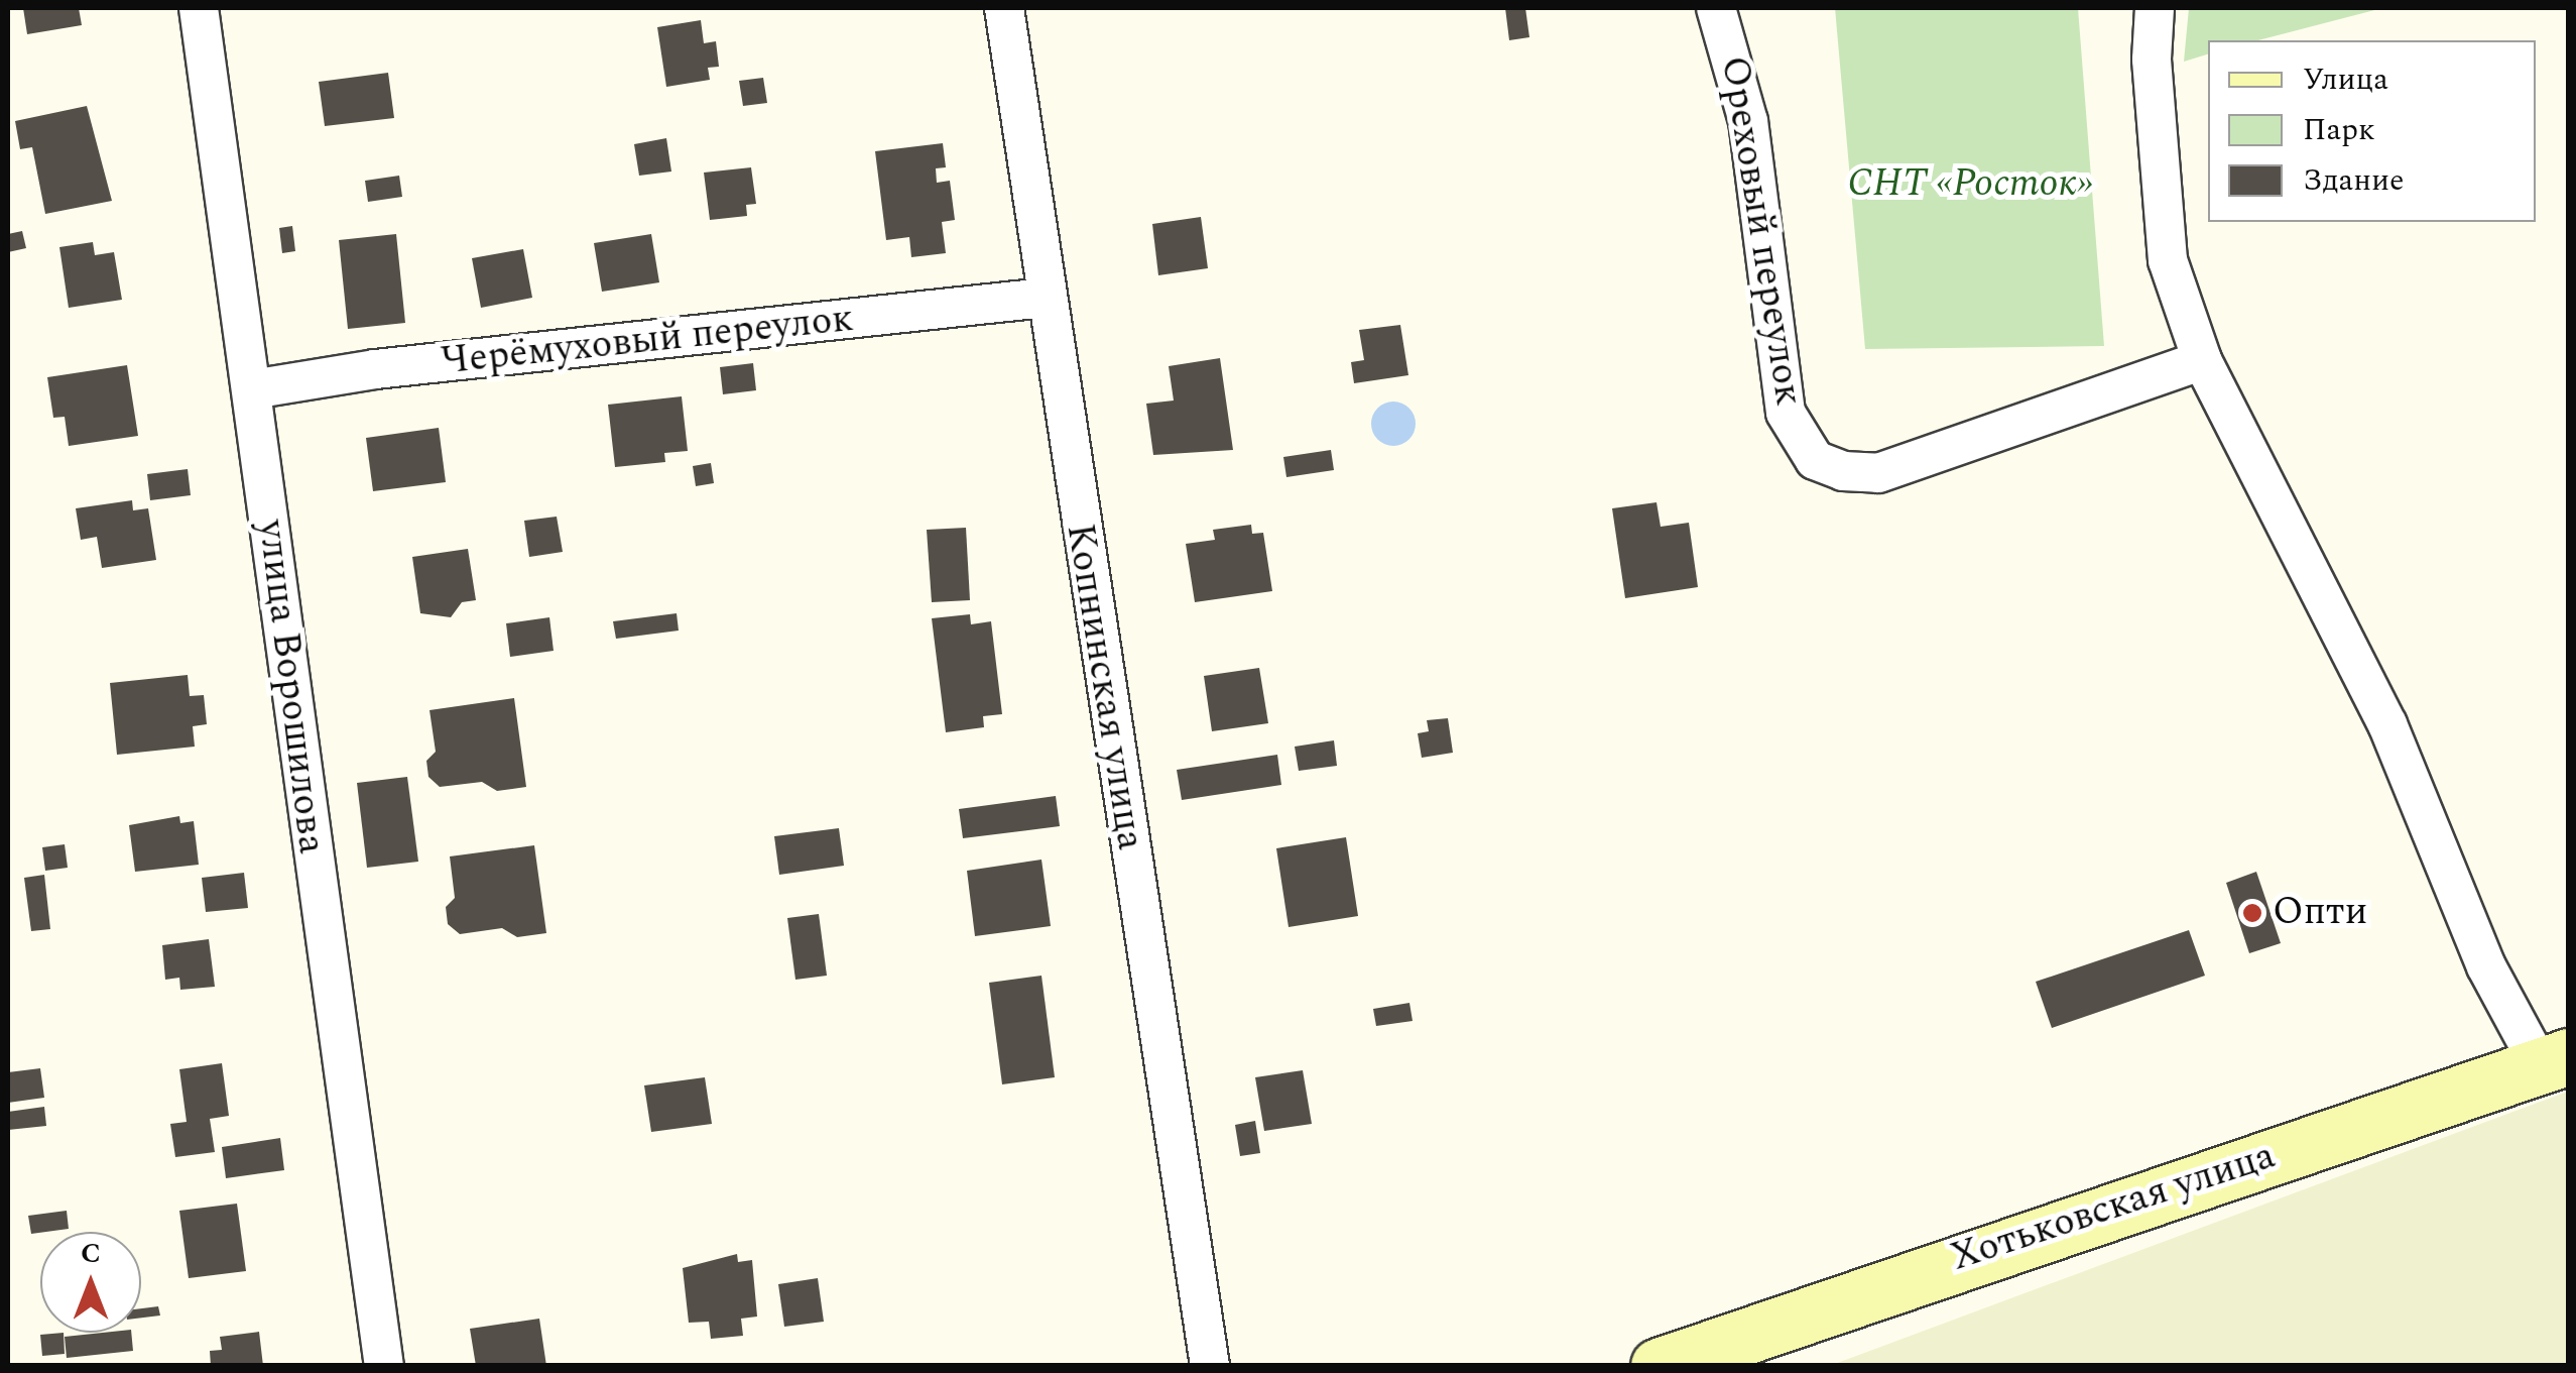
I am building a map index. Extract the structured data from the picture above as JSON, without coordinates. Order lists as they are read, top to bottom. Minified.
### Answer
{"streets":{"main road":["Хотьковская улица"],"street":["Ореховый переулок","Черёмуховый переулок","улица Ворошилова","Копнинская улица"]},"crossings":[["Черёмуховый переулок","улица Ворошилова"],["Черёмуховый переулок","Копнинская улица"]],"parks":["СНТ «Росток»"],"places":["Опти"],"legend":["Улица","Парк","Здание"],"north":"top"}
